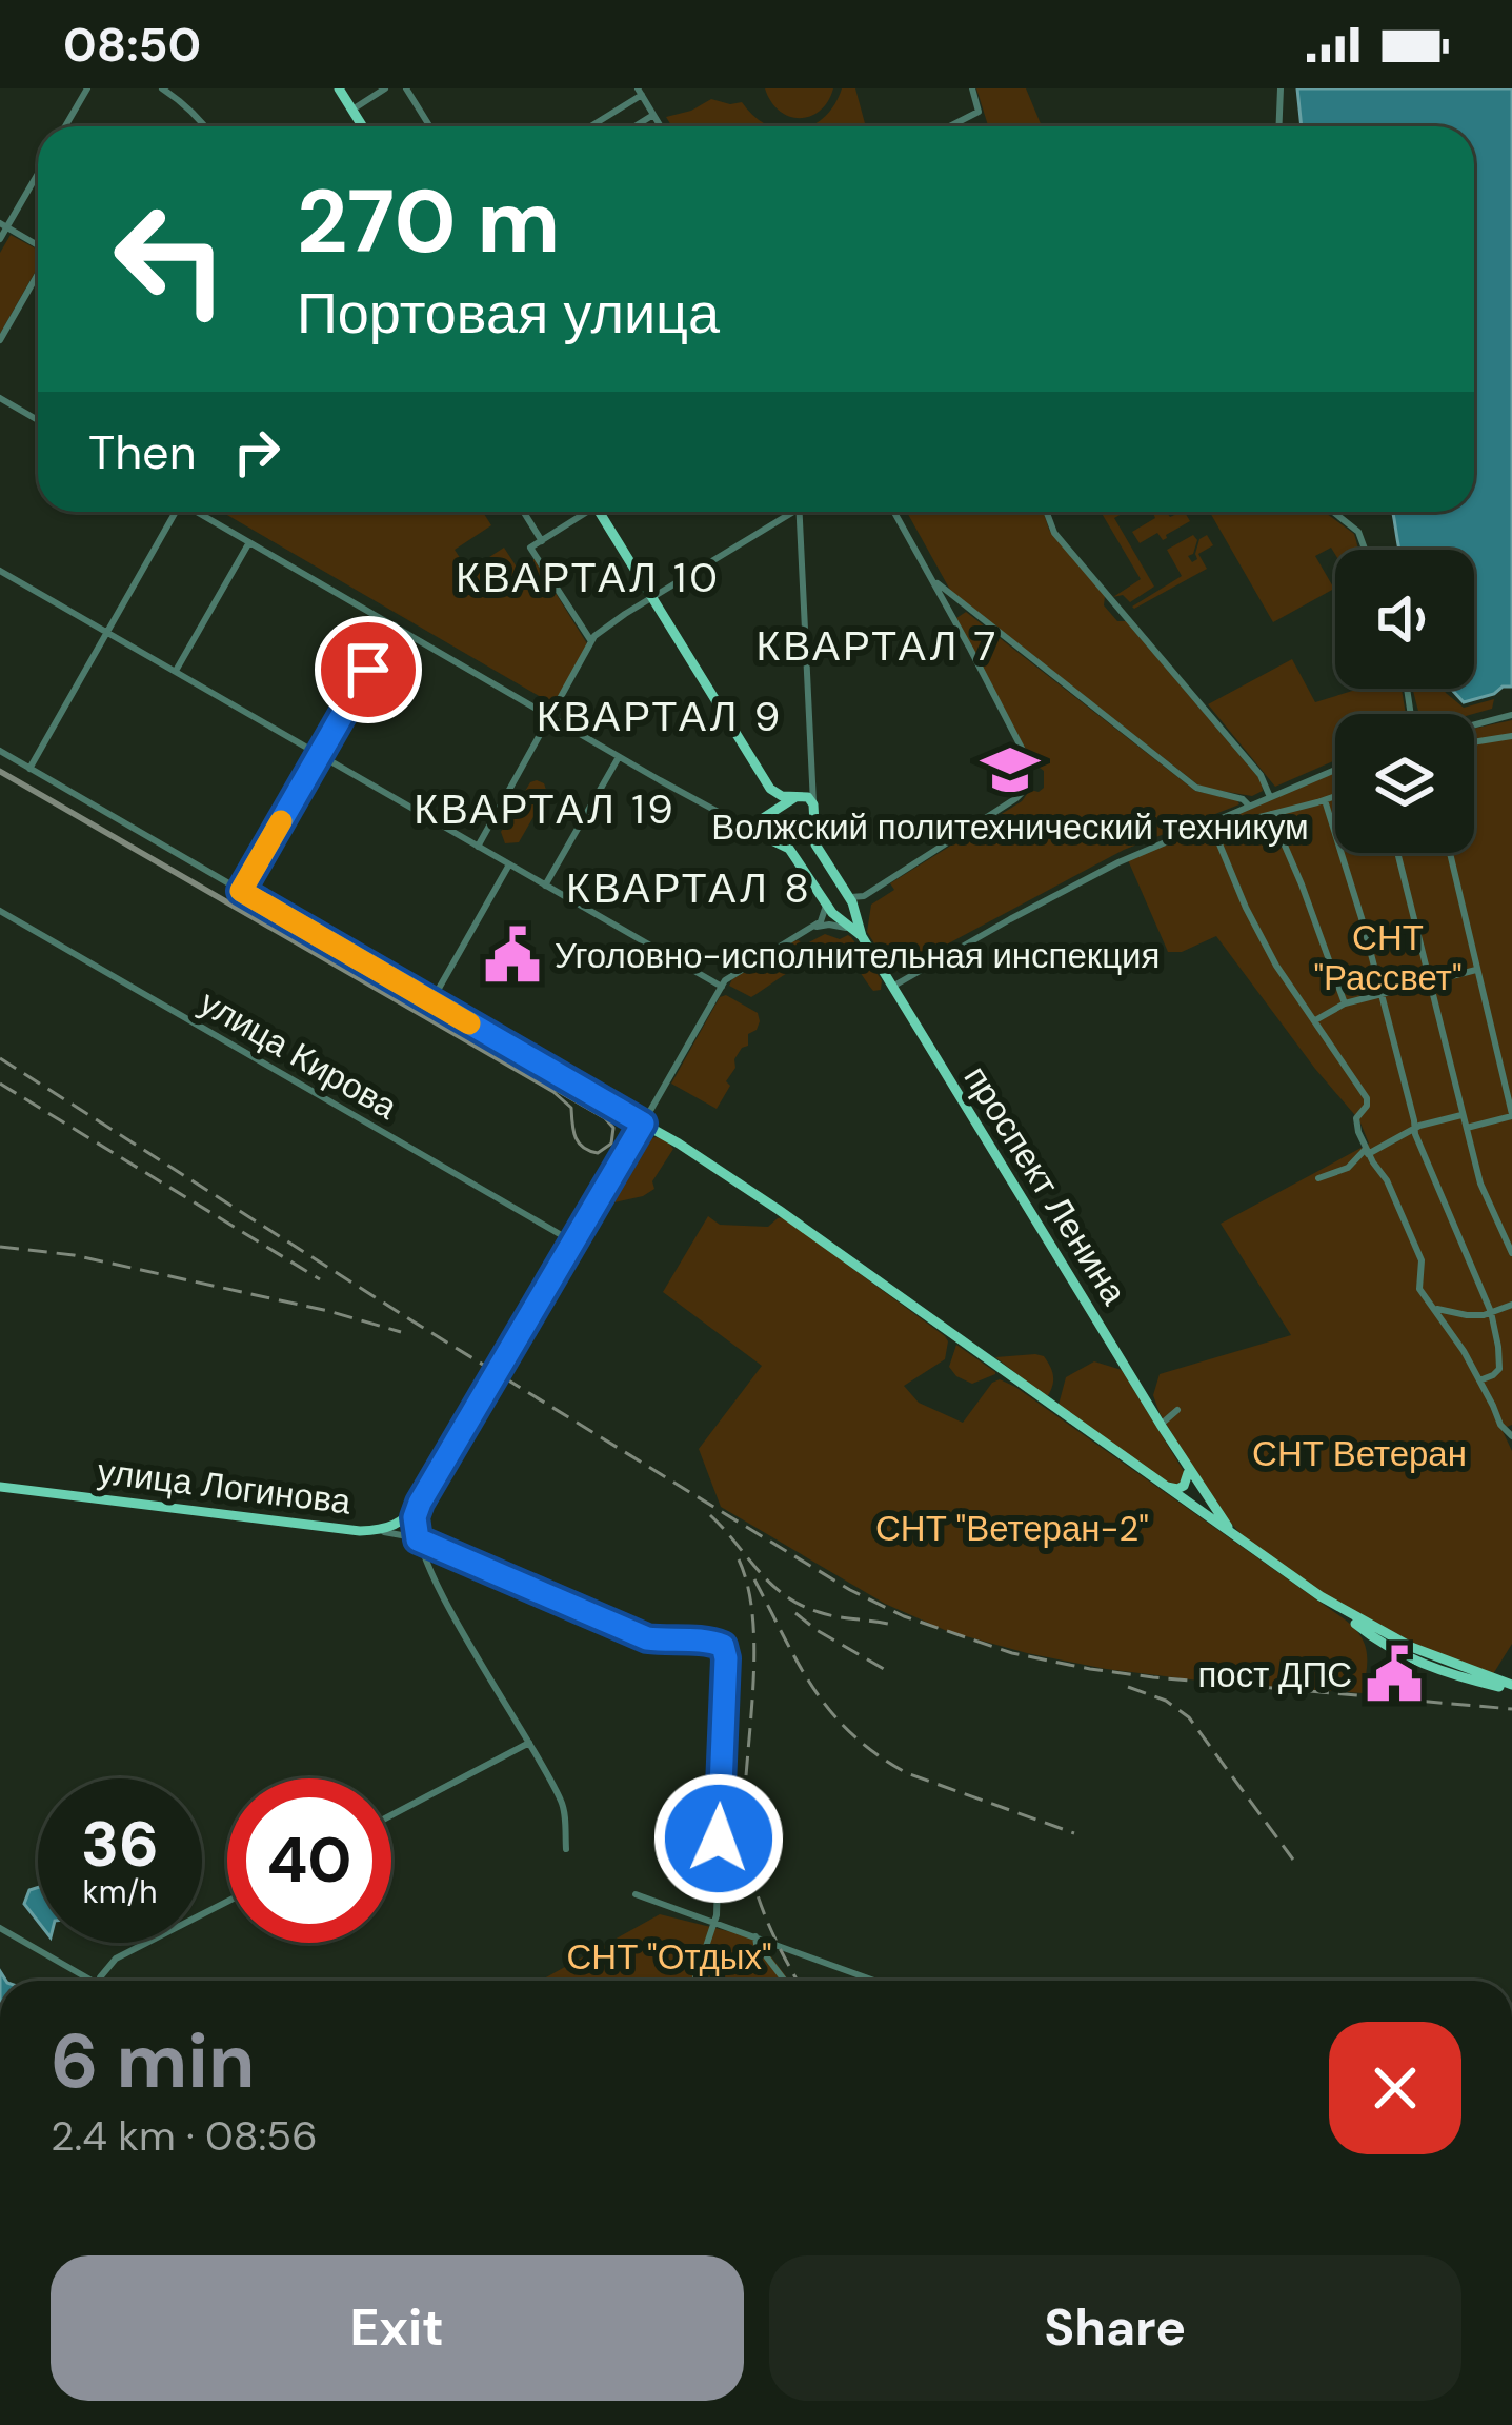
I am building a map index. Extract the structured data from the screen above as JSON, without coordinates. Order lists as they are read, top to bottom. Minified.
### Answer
{"streets":{"main road":["проспект Ленина","улица Логинова"],"street":["улица Кирова"]},"districts":["КВАРТАЛ 10","КВАРТАЛ 7","КВАРТАЛ 9","КВАРТАЛ 19","КВАРТАЛ 8"],"parks":["СНТ \"Рассвет\"","СНТ Ветеран","СНТ \"Ветеран-2\"","СНТ \"Отдых\""],"places":{"school or university":["Волжский политехнический техникум"],"public building":["Уголовно-исполнительная инспекция","пост ДПС"]},"page":{"status":"08:50","turn":["270 m","Портовая улица"],"then":"Then","speed":"36 km/h","limit":"40","heading":["6 min","2.4 km · 08:56"],"buttons":["Exit","Share"]}}
